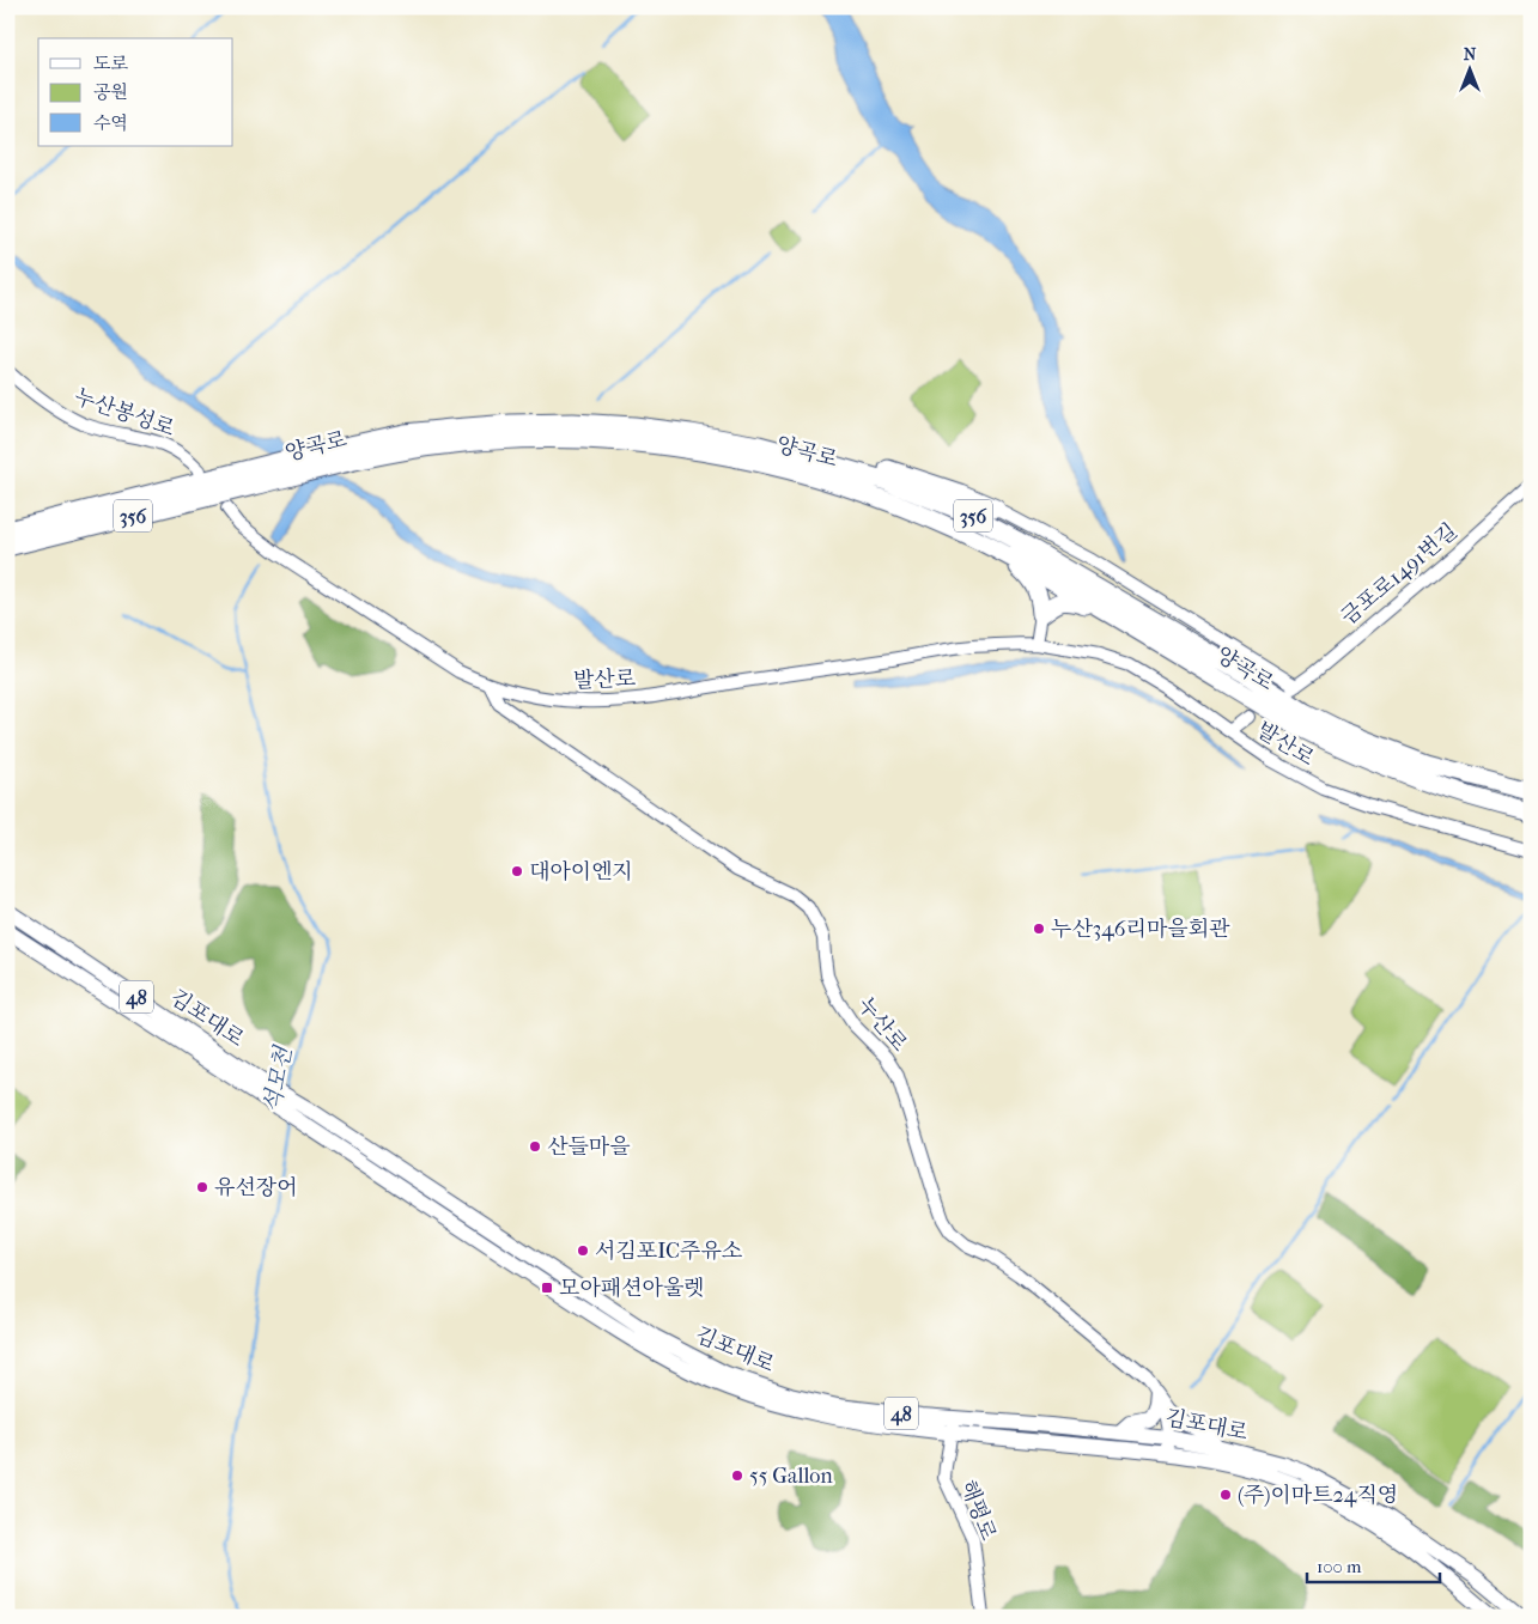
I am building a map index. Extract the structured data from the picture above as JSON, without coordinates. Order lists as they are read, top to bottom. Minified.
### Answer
{"streets":{"highway":["양곡로","356"],"main road":["48","김포대로"],"street":["누산봉성로","금포로1491번길","발산로","누산로","해평로"]},"crossings":[["발산로","누산로"],["김포대로","누산로"],["김포대로","해평로"]],"water":["석모천"],"places":{"other":["대아이엔지","누산346리마을회관","산들마을","유선장어","서김포IC주유소","55 Gallon","(주)이마트24직영"],"transit":["모아패션아울렛"]},"legend":["도로","공원","수역"],"scale_bar":"100 m","north":"top"}
